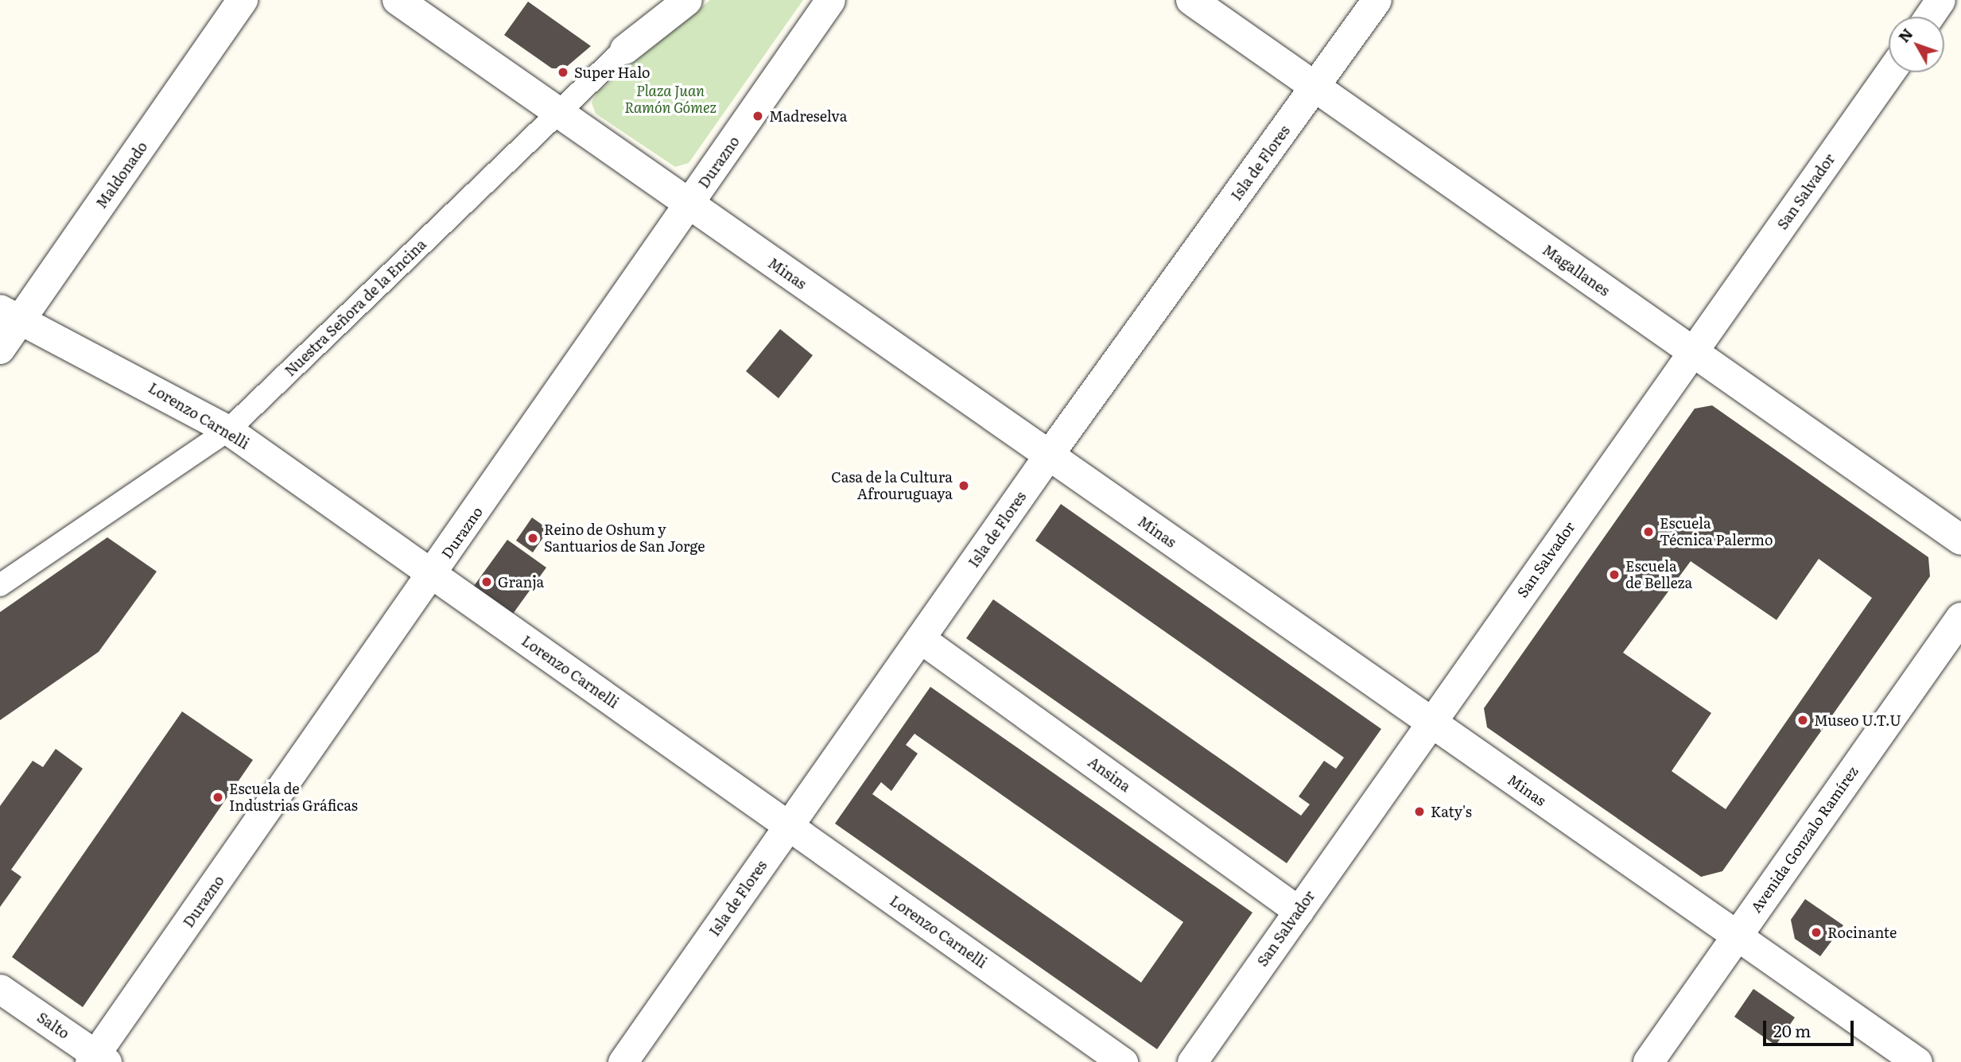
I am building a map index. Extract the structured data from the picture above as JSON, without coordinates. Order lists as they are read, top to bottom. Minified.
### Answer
{"streets":{"street":["Durazno","Isla de Flores","Maldonado","San Salvador","Magallanes","Minas","Nuestra Señora de la Encina","Lorenzo Carnelli","Ansina","Avenida Gonzalo Ramírez","Salto"]},"crossings":[["Durazno","Minas"],["Durazno","Lorenzo Carnelli"],["Durazno","Salto"],["Isla de Flores","Magallanes"],["Isla de Flores","Minas"],["Isla de Flores","Lorenzo Carnelli"],["Isla de Flores","Ansina"],["Maldonado","Lorenzo Carnelli"],["San Salvador","Magallanes"],["San Salvador","Minas"],["San Salvador","Ansina"],["Minas","Nuestra Señora de la Encina"],["Minas","Avenida Gonzalo Ramírez"],["Nuestra Señora de la Encina","Lorenzo Carnelli"]],"parks":["Plaza Juan Ramón Gómez"],"places":["Super Halo","Madreselva","Casa de la Cultura Afrouruguaya","Escuela Técnica Palermo","Reino de Oshum y Santuarios de San Jorge","Escuela de Belleza","Granja","Museo U.T.U","Escuela de Industrias Gráficas","Katy's","Rocinante"],"scale_bar":"20 m","north":"top left"}
